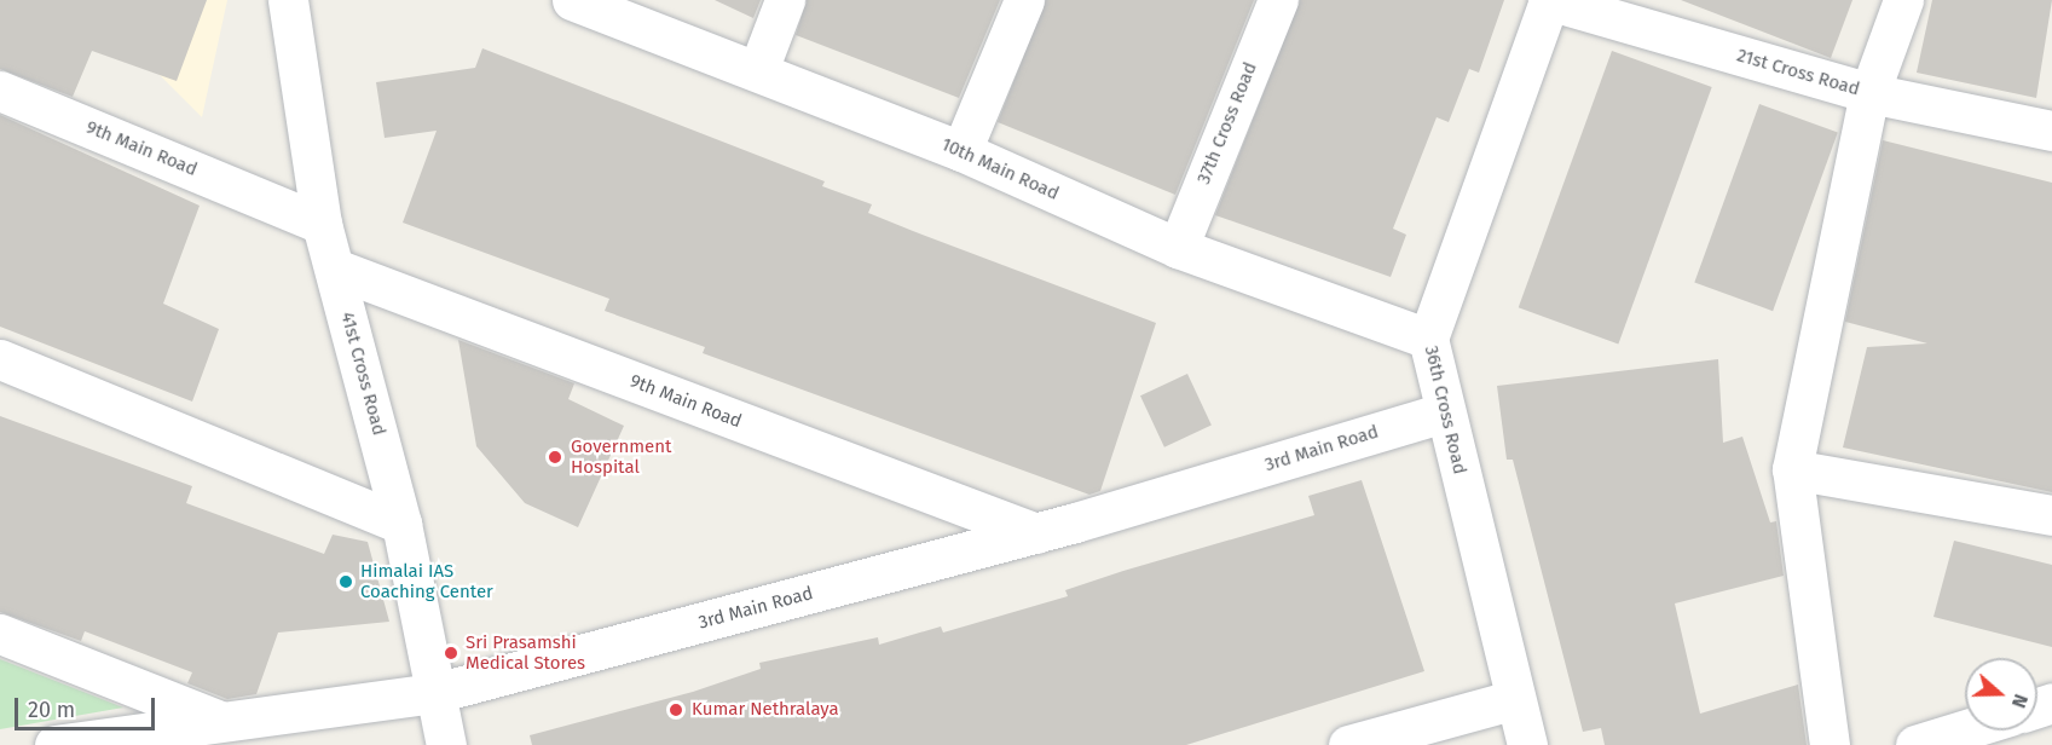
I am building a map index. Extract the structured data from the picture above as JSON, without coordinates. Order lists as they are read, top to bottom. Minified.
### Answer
{"streets":{"street":["21st Cross Road","37th Cross Road","9th Main Road","10th Main Road","41st Cross Road","36th Cross Road","3rd Main Road"]},"crossings":[["21st Cross Road","36th Cross Road"],["37th Cross Road","10th Main Road"],["9th Main Road","41st Cross Road"],["9th Main Road","3rd Main Road"],["10th Main Road","36th Cross Road"],["41st Cross Road","3rd Main Road"],["36th Cross Road","3rd Main Road"]],"places":["Government Hospital","Himalai IAS Coaching Center","Sri Prasamshi Medical Stores","Kumar Nethralaya"],"scale_bar":"20 m","north":"right"}
